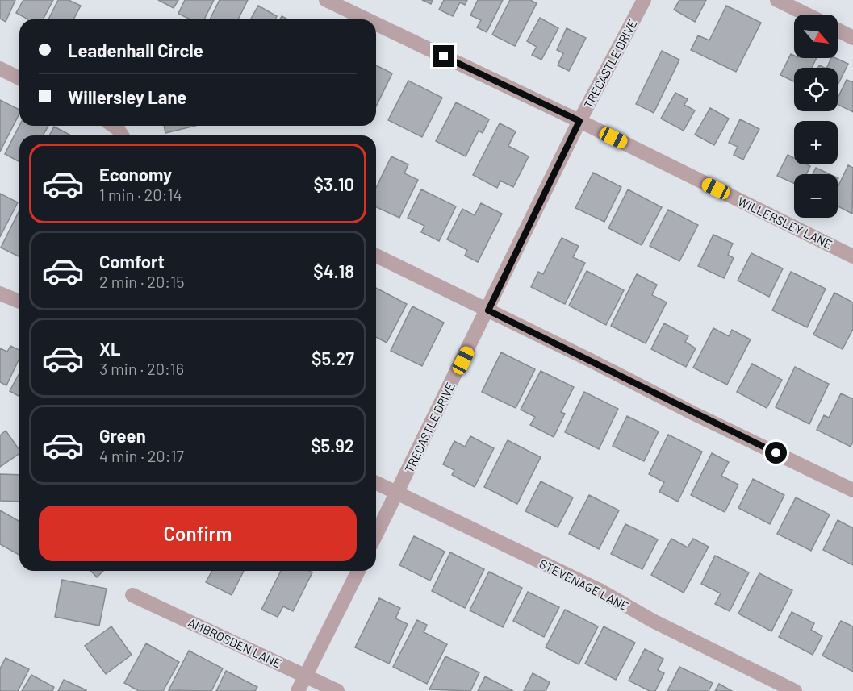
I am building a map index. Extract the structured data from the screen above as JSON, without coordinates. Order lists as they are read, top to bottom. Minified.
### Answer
{"streets":{"street":["TRECASTLE DRIVE","WILLERSLEY LANE","STEVENAGE LANE","AMBROSDEN LANE"]},"crossings":[["TRECASTLE DRIVE","WILLERSLEY LANE"],["TRECASTLE DRIVE","STEVENAGE LANE"]],"north":"bottom right","page":{"map_buttons":["+","−"],"banner":["Leadenhall Circle","Willersley Lane"],"list":[{"name":"Economy","note":"1 min · 20:14","value":"$3.10"},{"name":"Comfort","note":"2 min · 20:15","value":"$4.18"},{"name":"XL","note":"3 min · 20:16","value":"$5.27"},{"name":"Green","note":"4 min · 20:17","value":"$5.92"}],"buttons":"Confirm"}}
